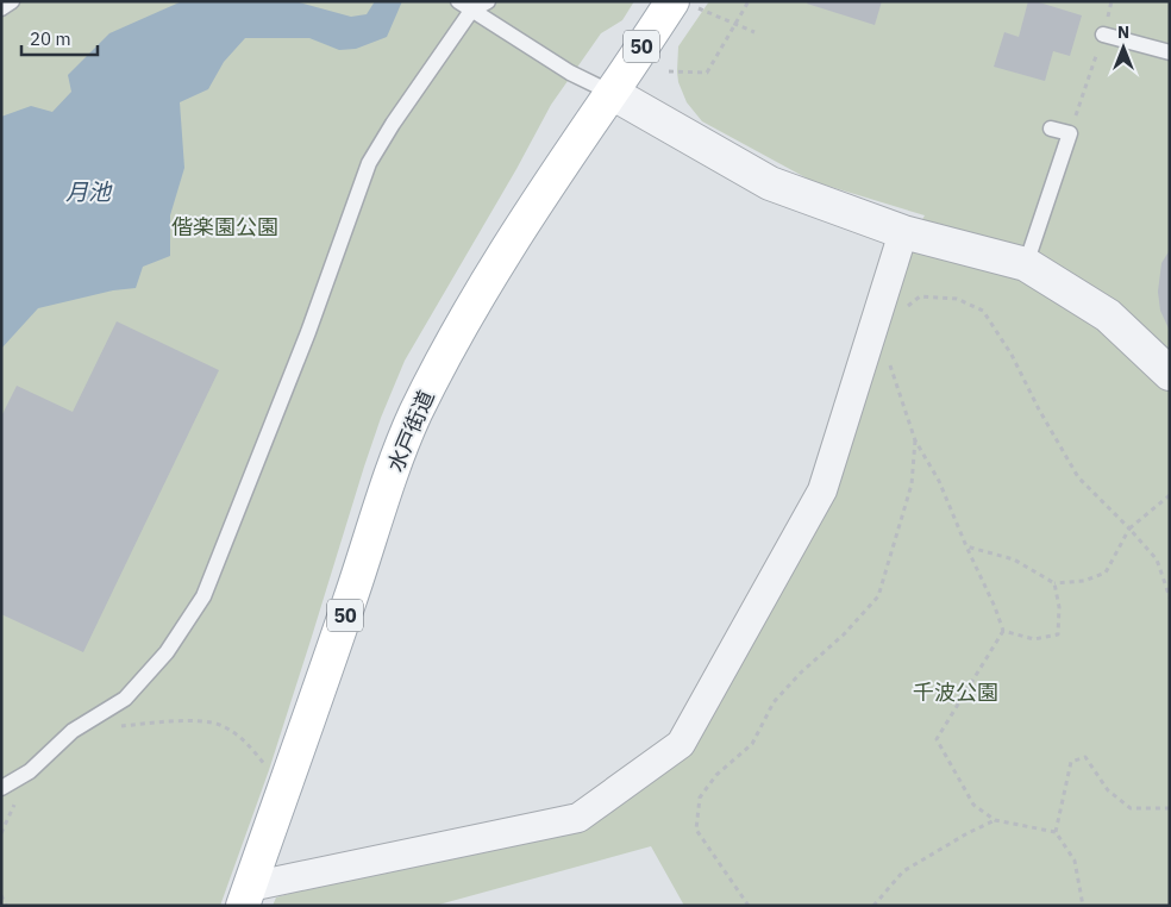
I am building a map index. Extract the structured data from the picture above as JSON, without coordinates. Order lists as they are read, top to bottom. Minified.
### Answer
{"streets":{"main road":["50","水戸街道"]},"water":["月池"],"parks":["偕楽園公園","千波公園"],"scale_bar":"20 m","north":"top"}
